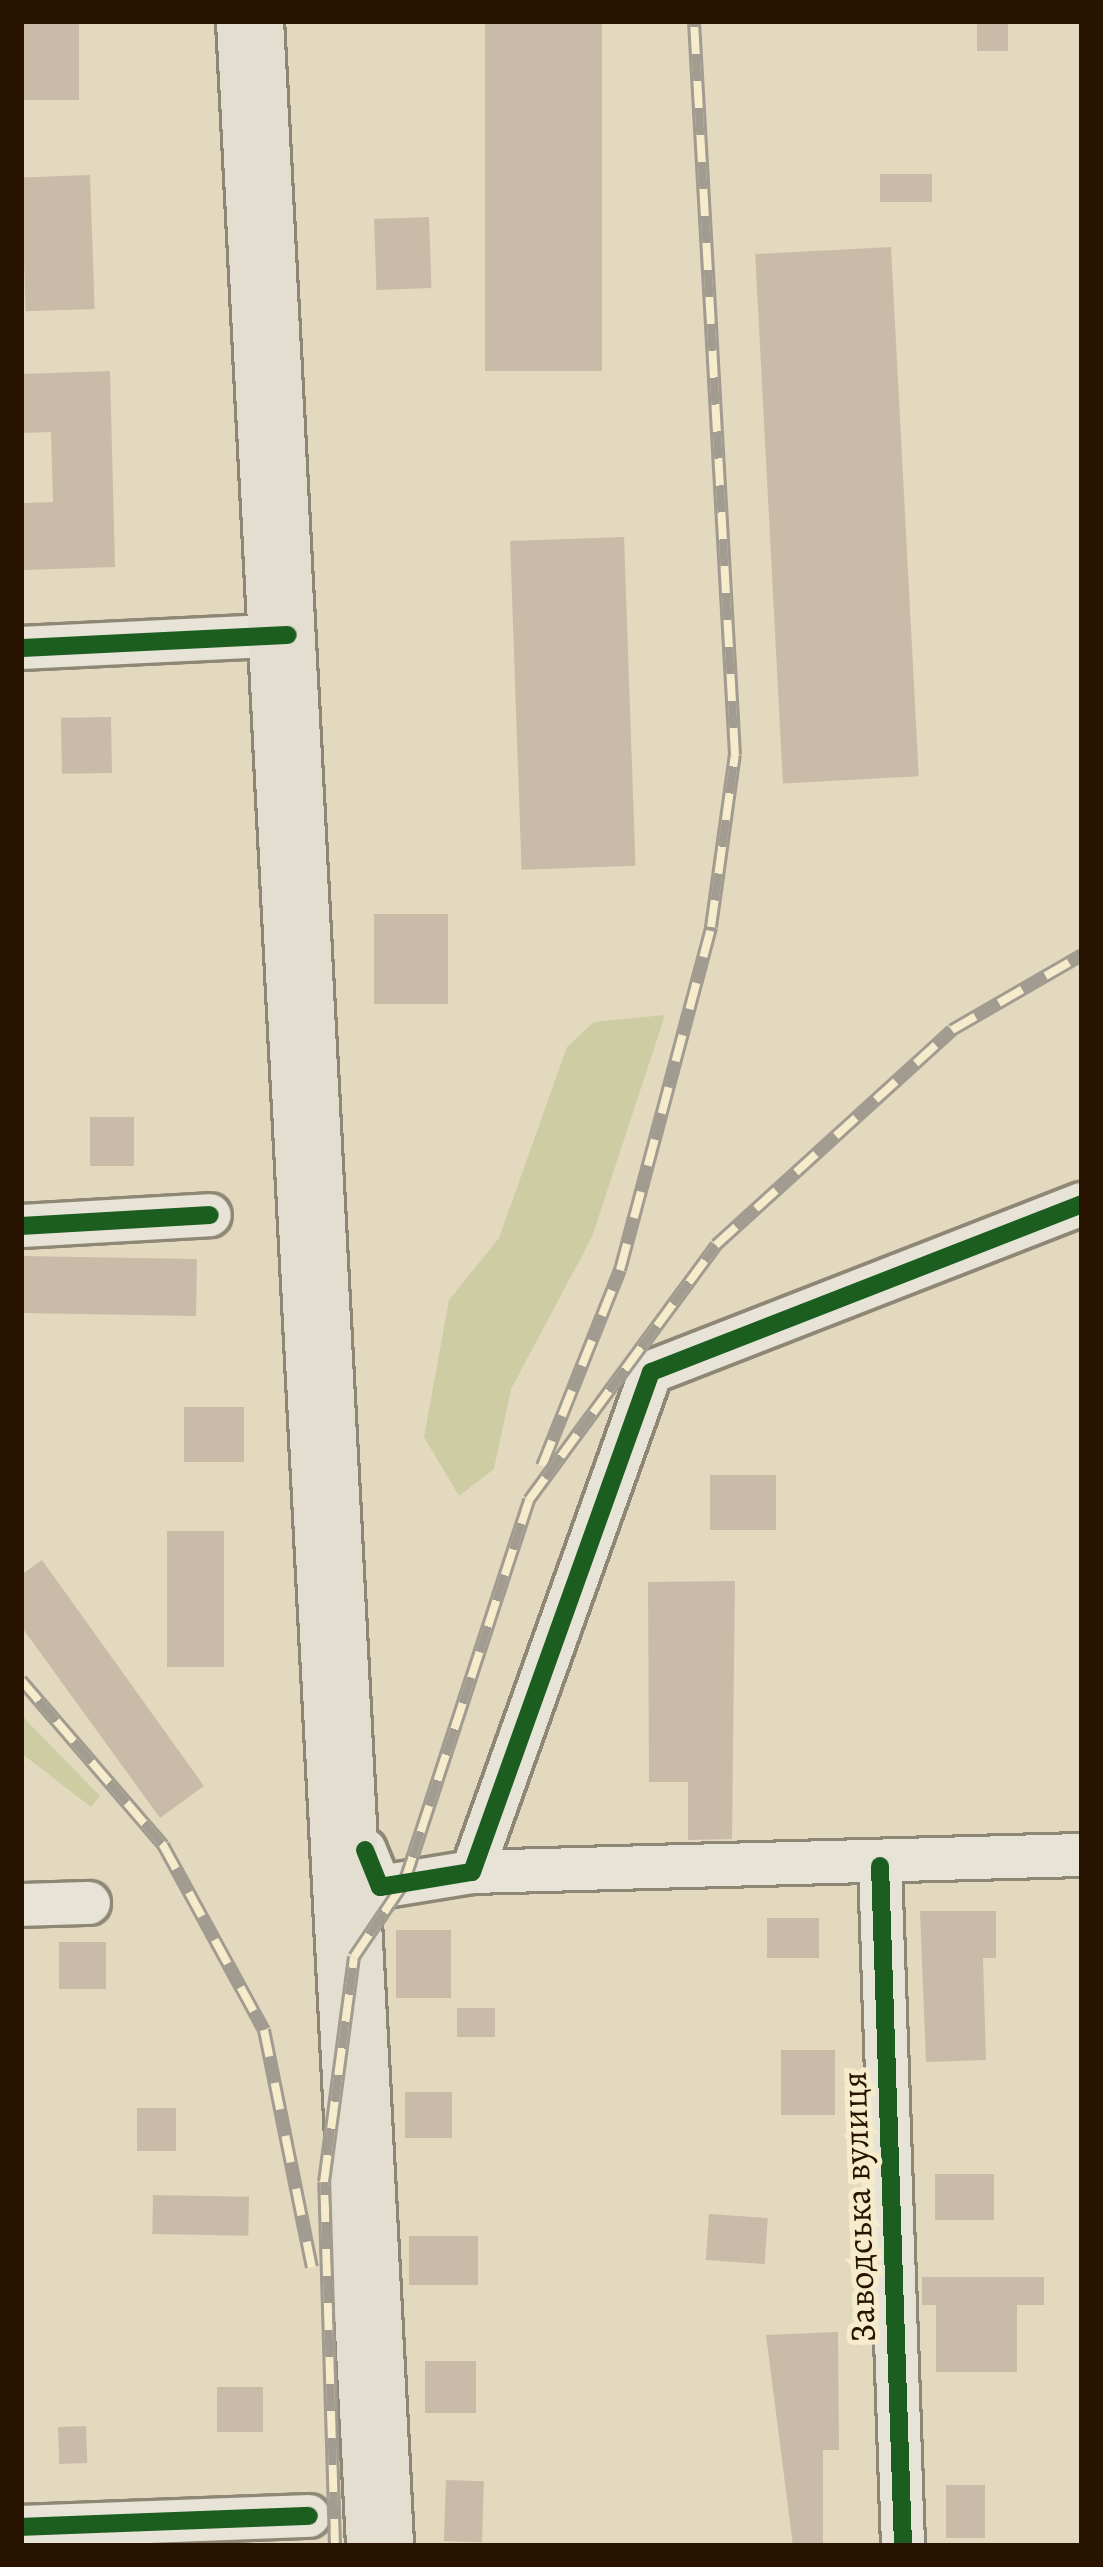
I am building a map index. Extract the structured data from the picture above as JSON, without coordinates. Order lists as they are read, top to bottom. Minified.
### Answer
{"streets":{"street":["Заводська вулиця"]}}
